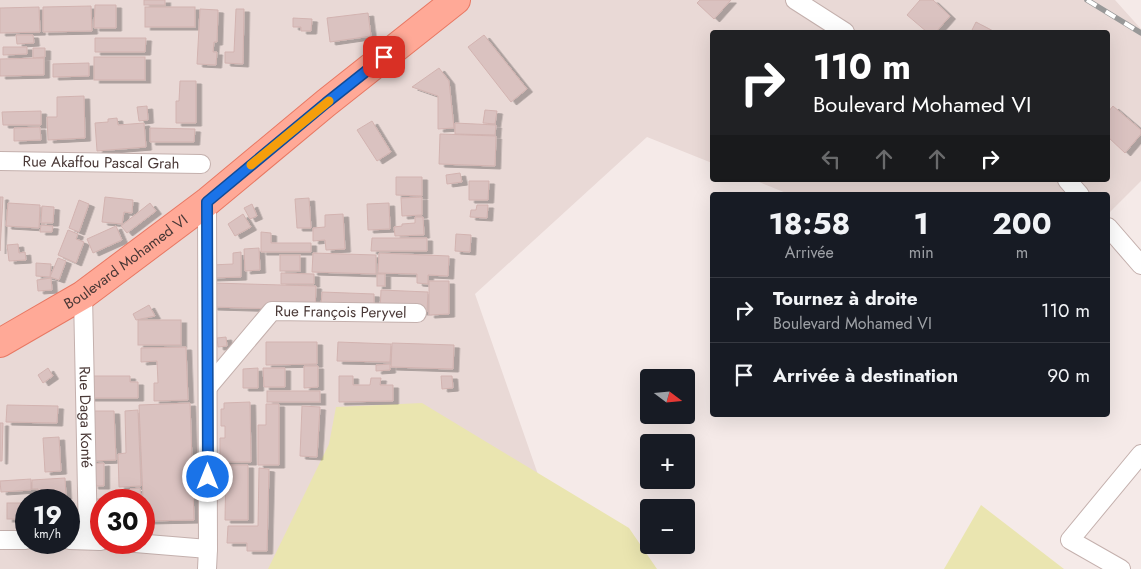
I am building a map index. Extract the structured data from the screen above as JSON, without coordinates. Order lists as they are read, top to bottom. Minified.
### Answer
{"streets":{"main road":["Boulevard Mohamed VI"],"street":["Rue Akaffou Pascal Grah","Rue François Peryvel","Rue Daga Konté"]},"crossings":[["Boulevard Mohamed VI","Rue Daga Konté"]],"north":"right","page":{"turn":["110 m","Boulevard Mohamed VI"],"eta":["18:58","Arrivée","1","min","200","m"],"list":[{"name":"Tournez à droite","note":"Boulevard Mohamed VI","value":"110 m"},{"name":"Arrivée à destination","value":"90 m"}],"map_buttons":["+","−"],"speed":"19 km/h","limit":"30"}}
